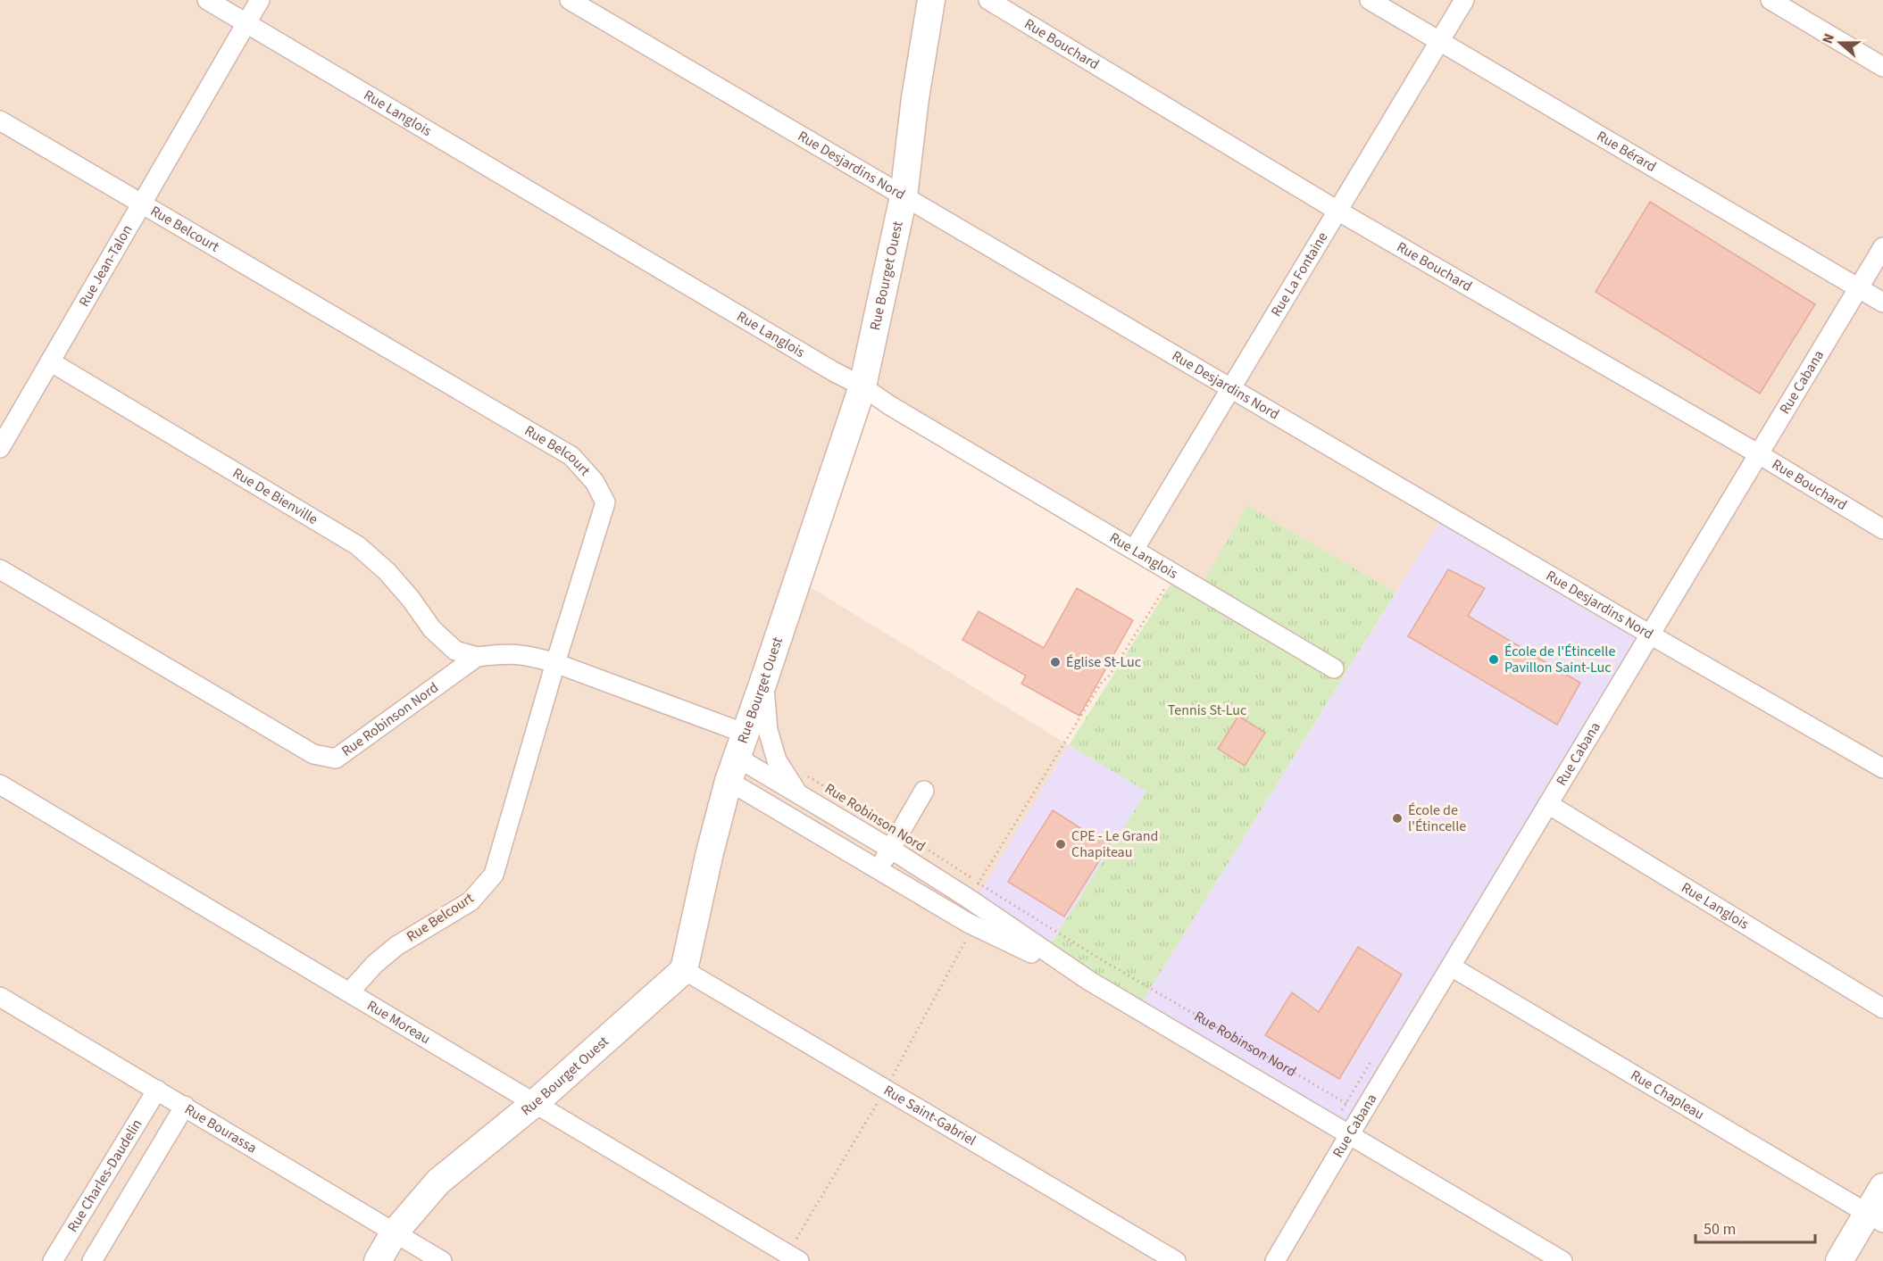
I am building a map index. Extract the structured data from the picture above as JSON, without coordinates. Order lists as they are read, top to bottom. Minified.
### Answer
{"streets":{"street":["Rue Bouchard","Rue Langlois","Rue Bérard","Rue Desjardins Nord","Rue Belcourt","Rue Jean-Talon","Rue La Fontaine","Rue Bourget Ouest","Rue Cabana","Rue De Bienville","Rue Robinson Nord","Rue Moreau","Rue Chapleau","Rue Saint-Gabriel","Rue Bourassa","Rue Charles-Daudelin"]},"crossings":[["Rue Bouchard","Rue La Fontaine"],["Rue Bouchard","Rue Cabana"],["Rue Langlois","Rue Jean-Talon"],["Rue Langlois","Rue La Fontaine"],["Rue Langlois","Rue Bourget Ouest"],["Rue Langlois","Rue Cabana"],["Rue Bérard","Rue La Fontaine"],["Rue Bérard","Rue Cabana"],["Rue Desjardins Nord","Rue La Fontaine"],["Rue Desjardins Nord","Rue Bourget Ouest"],["Rue Desjardins Nord","Rue Cabana"],["Rue Belcourt","Rue Jean-Talon"],["Rue Belcourt","Rue Robinson Nord"],["Rue Belcourt","Rue Moreau"],["Rue Jean-Talon","Rue De Bienville"],["Rue Bourget Ouest","Rue Robinson Nord"],["Rue Bourget Ouest","Rue Moreau"],["Rue Bourget Ouest","Rue Saint-Gabriel"],["Rue Bourget Ouest","Rue Bourassa"],["Rue Cabana","Rue Robinson Nord"],["Rue Cabana","Rue Chapleau"],["Rue De Bienville","Rue Robinson Nord"],["Rue Bourassa","Rue Charles-Daudelin"]],"parks":["Tennis St-Luc"],"places":["École de l'Étincelle Pavillon Saint-Luc","Église St-Luc","École de l'Étincelle","CPE - Le Grand Chapiteau"],"scale_bar":"50 m","north":"left"}
